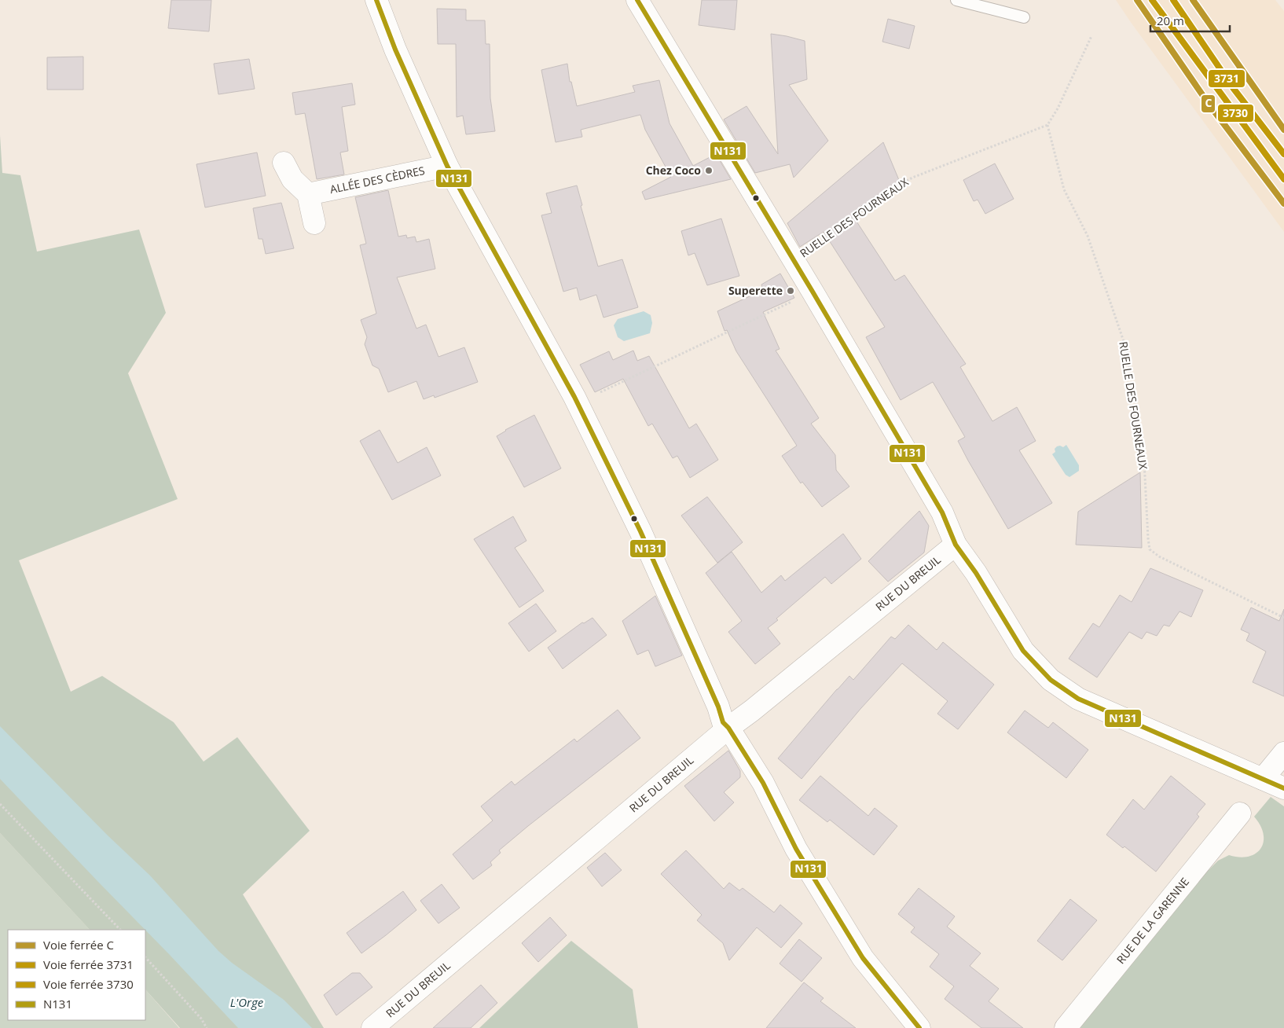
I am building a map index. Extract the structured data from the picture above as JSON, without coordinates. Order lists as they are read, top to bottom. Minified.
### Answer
{"streets":{"main road":["ALLÉE DES CÈDRES","RUE DU BREUIL","RUE DE LA GARENNE"],"path":["RUELLE DES FOURNEAUX"]},"water":["L'Orge"],"places":["Chez Coco","Superette"],"lines":["rail line C","rail line 3731","rail line 3730","transit line N131"],"legend":["Voie ferrée C","Voie ferrée 3731","Voie ferrée 3730","N131"],"scale_bar":"20 m"}
